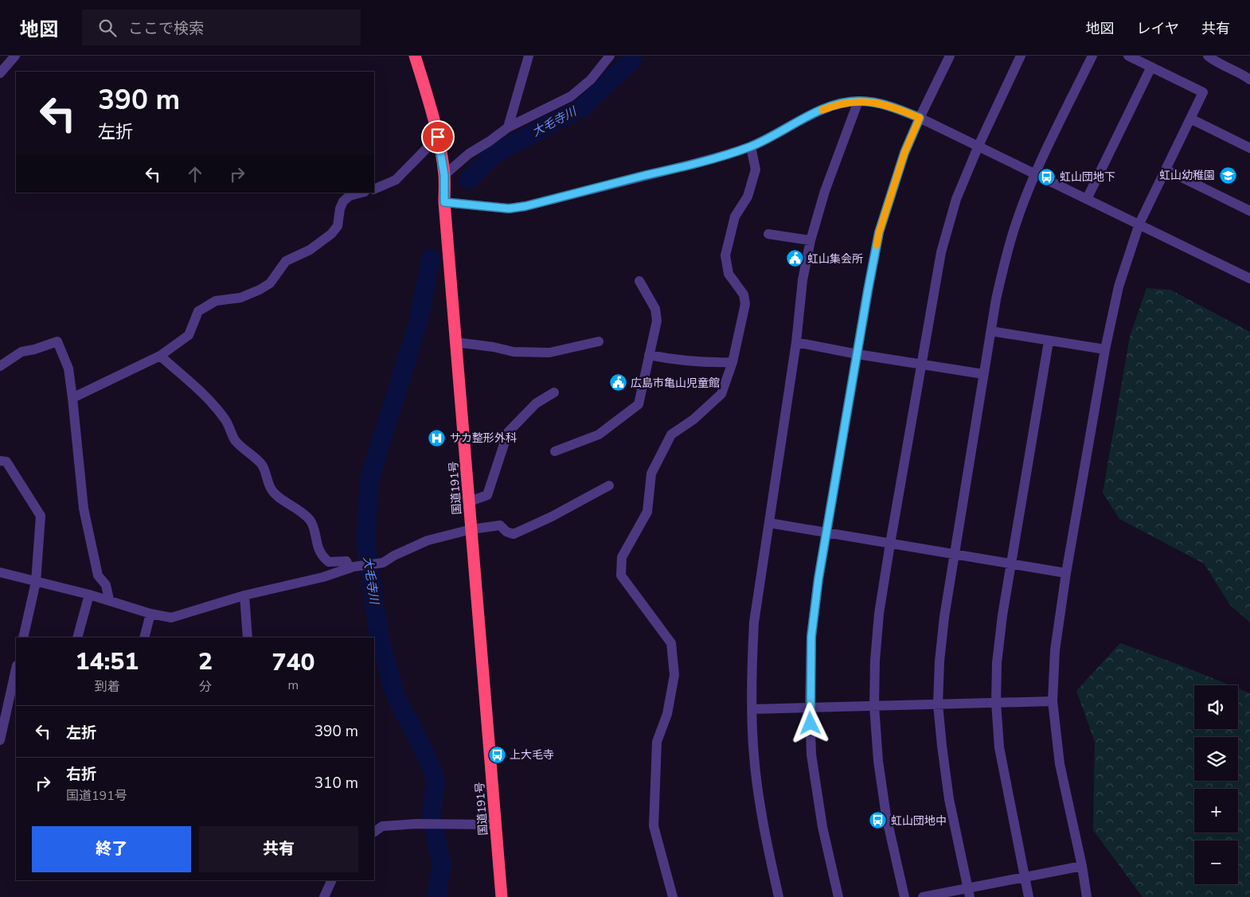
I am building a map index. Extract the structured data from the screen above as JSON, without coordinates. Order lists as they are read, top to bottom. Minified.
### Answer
{"streets":{"highway":["国道191号"]},"water":["大毛寺川"],"places":{"school or university":["虹山幼稚園"],"bus stop":["虹山団地下","上大毛寺","虹山団地中"],"public building":["虹山集会所","広島市亀山児童館"],"hospital":["サカ整形外科"]},"page":{"header":"地図","search":"ここで検索","nav":["地図","レイヤ","共有"],"turn":["390 m","左折"],"eta":["14:51","到着","2","分","740","m"],"map_buttons":["+","−"],"list":[{"name":"左折","value":"390 m"},{"name":"右折","note":"国道191号","value":"310 m"}],"buttons":["終了","共有"]}}
